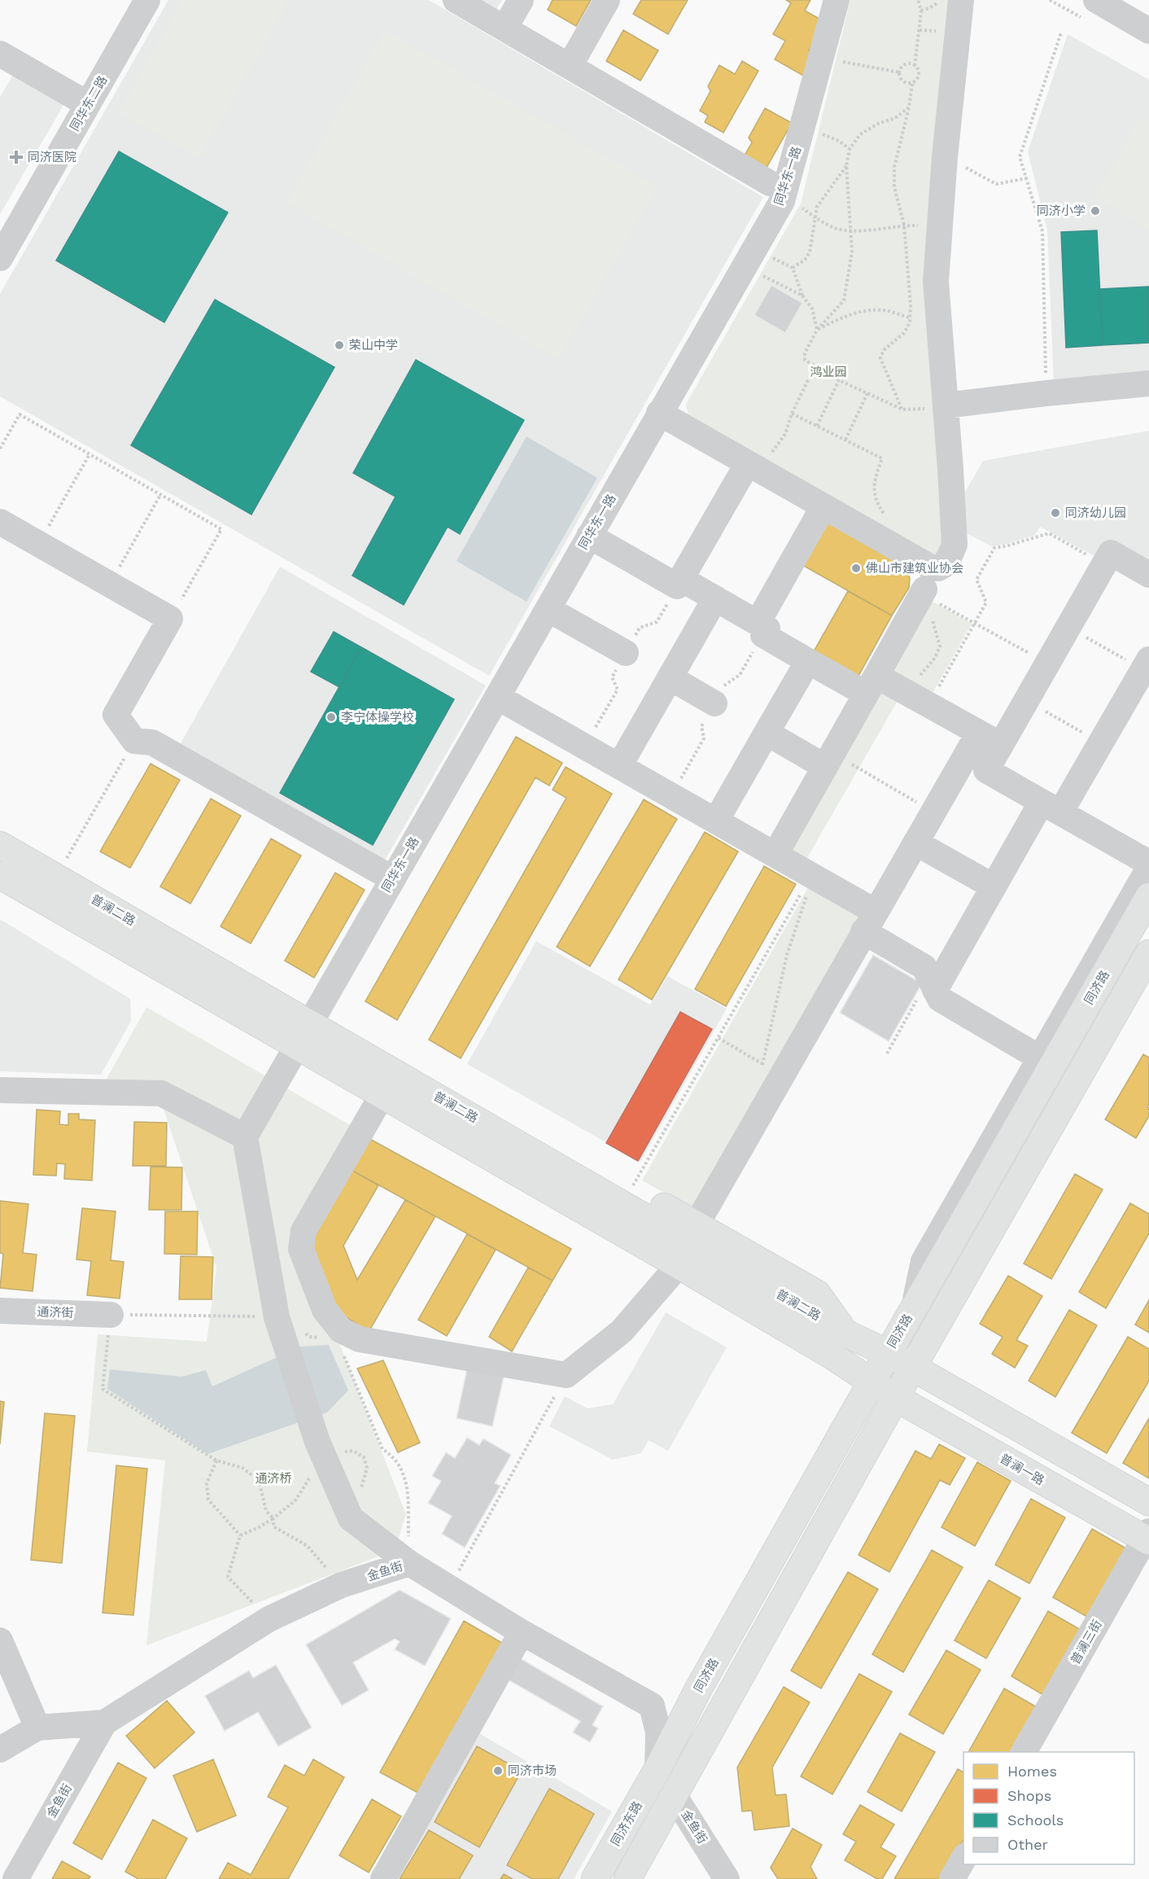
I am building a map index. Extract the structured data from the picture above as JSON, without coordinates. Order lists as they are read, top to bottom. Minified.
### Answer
{"streets":{"main road":["普澜二路","同济路","普澜一路","同济东路"],"street":["同华东二路","同华东一路","通济街","金鱼街","普澜三街"]},"crossings":[["同华东一路","普澜二路"],["普澜二路","同济路"],["同济路","金鱼街"],["同济路","同济东路"],["普澜一路","普澜三街"],["金鱼街","同济东路"]],"parks":["鸿业园","通济桥"],"places":{"health":["同济医院"],"other":["同济小学","荣山中学","同济幼儿园","佛山市建筑业协会","李宁体操学校","同济市场"]},"legend":["Homes","Shops","Schools","Other"]}
